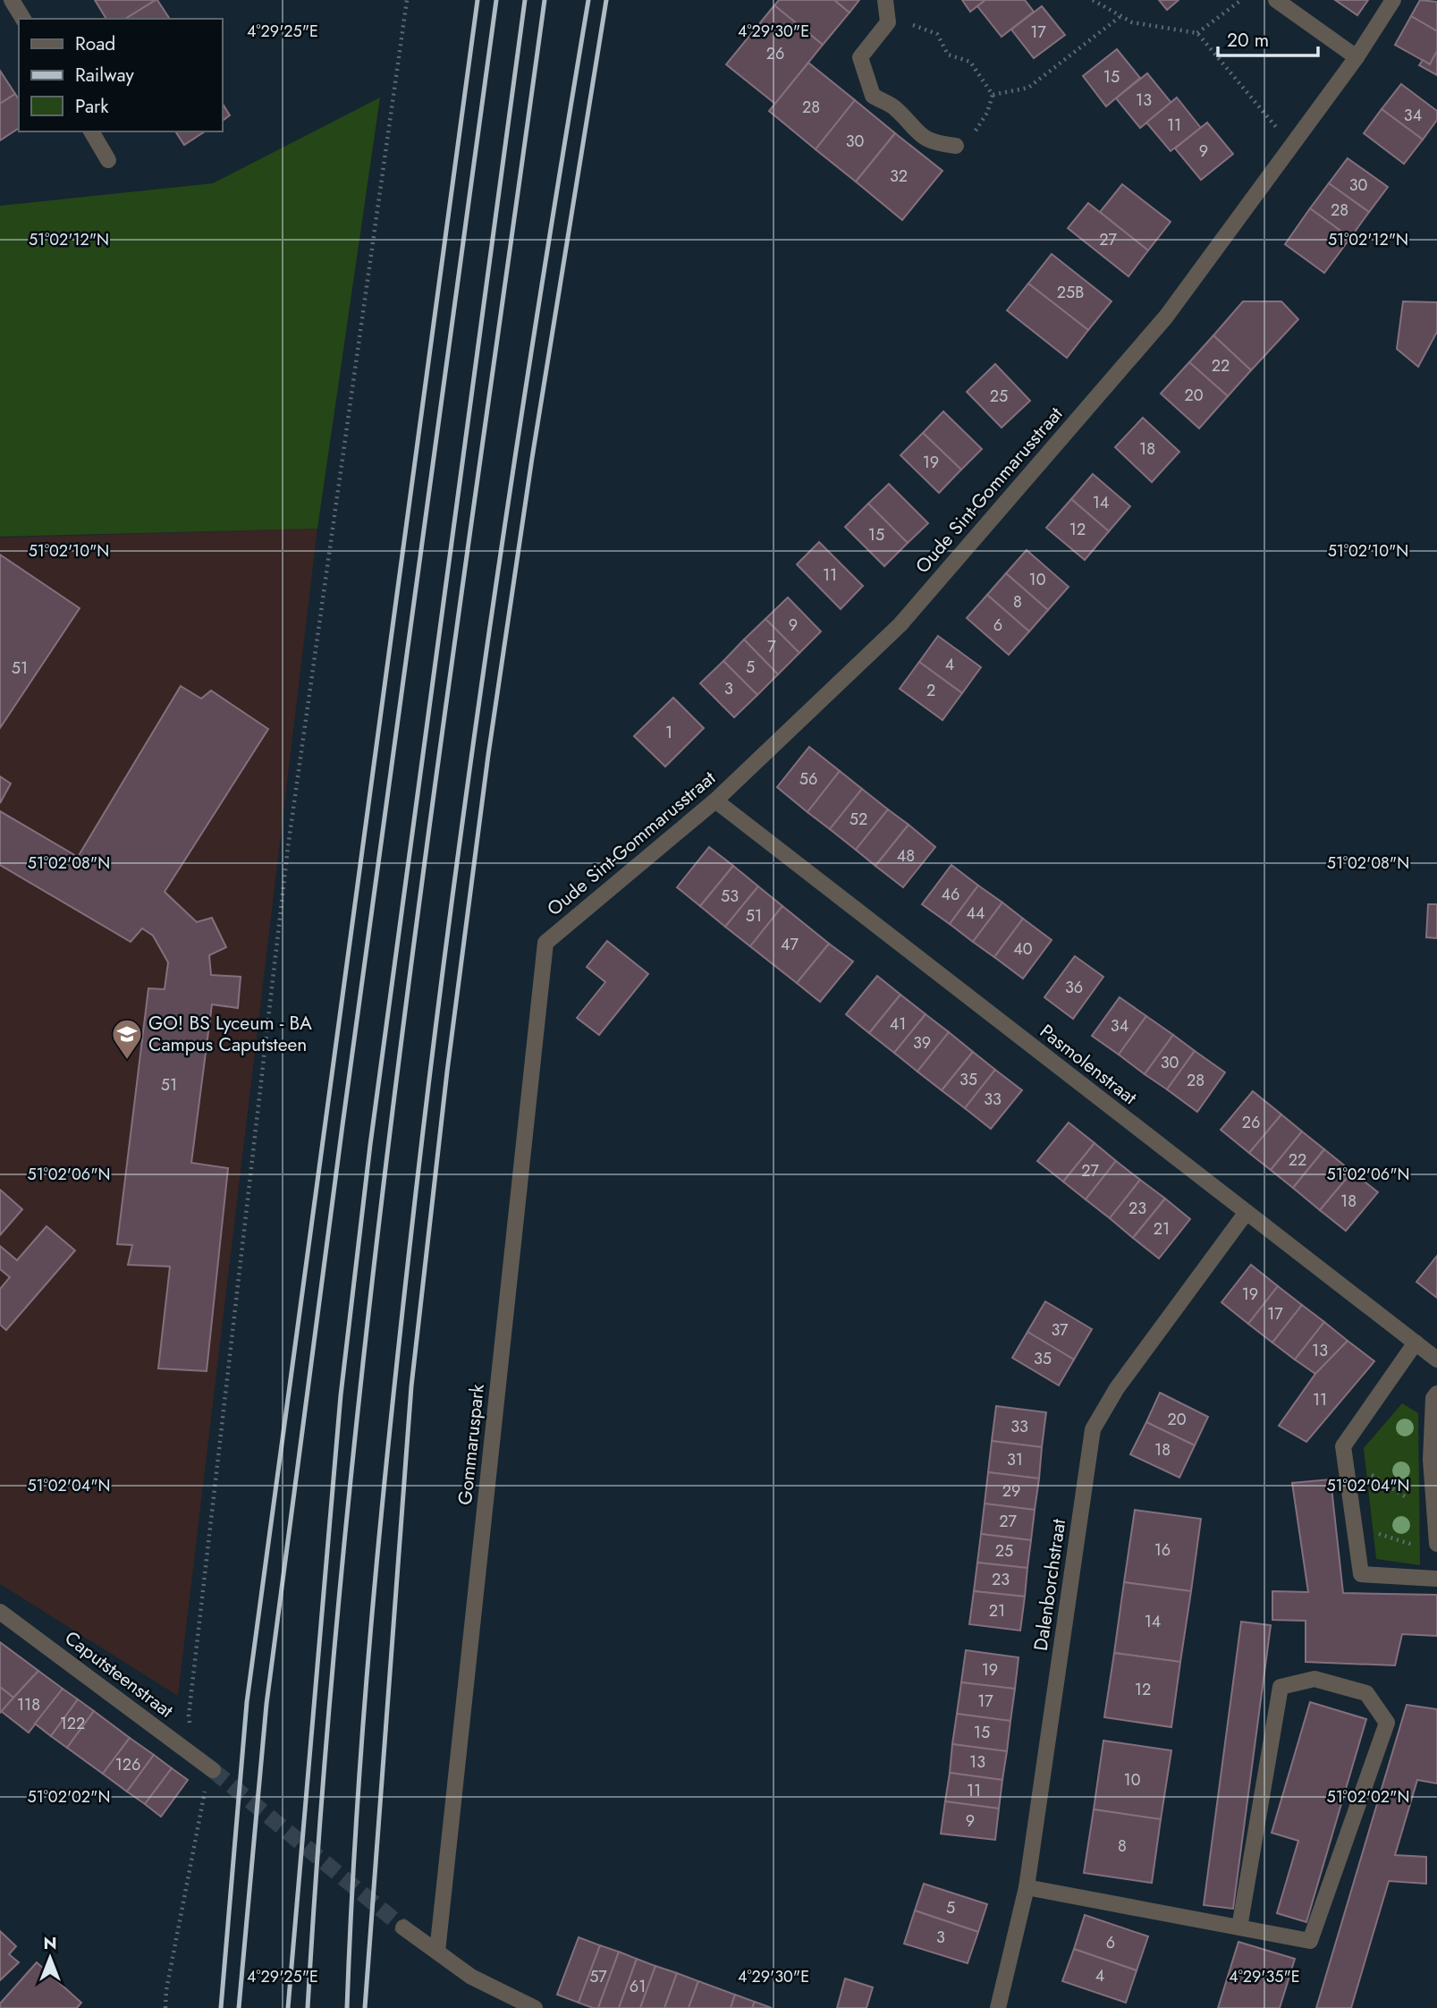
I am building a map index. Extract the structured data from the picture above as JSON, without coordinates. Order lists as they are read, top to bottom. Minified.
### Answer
{"streets":{"street":["Oude Sint-Gommarusstraat","Pasmolenstraat","Gommaruspark","Dalenborchstraat","Caputsteenstraat"]},"crossings":[["Oude Sint-Gommarusstraat","Pasmolenstraat"],["Oude Sint-Gommarusstraat","Gommaruspark"],["Pasmolenstraat","Dalenborchstraat"]],"places":{"school or university":["GO! BS Lyceum - BA Campus Caputsteen"]},"house_numbers":["17","26","15","13","28","34","11","30","9","32","30","28","27","25B","22","20","25","18","19","14","12","15","11","10","8","9","6","7","4","5","51","3","2","1","56","52","48","46","53","44","51","47","40","36","41","34","39","30","35","28","51","33","26","22","27","18","23","21","19","17","37","13","35","11","20","33","18","31","29","27","16","25","23","21","14","19","12","17","118","122","15","13","126","10","11","9","8","5","3","6","4","57","61"],"legend":["Road","Railway","Park"],"scale_bar":"20 m","north":"top","coordinates":["4°29'25\"E","4°29'30\"E","51°02'12\"N","51°02'10\"N","51°02'08\"N","51°02'06\"N","51°02'04\"N","51°02'02\"N","4°29'35\"E"]}
